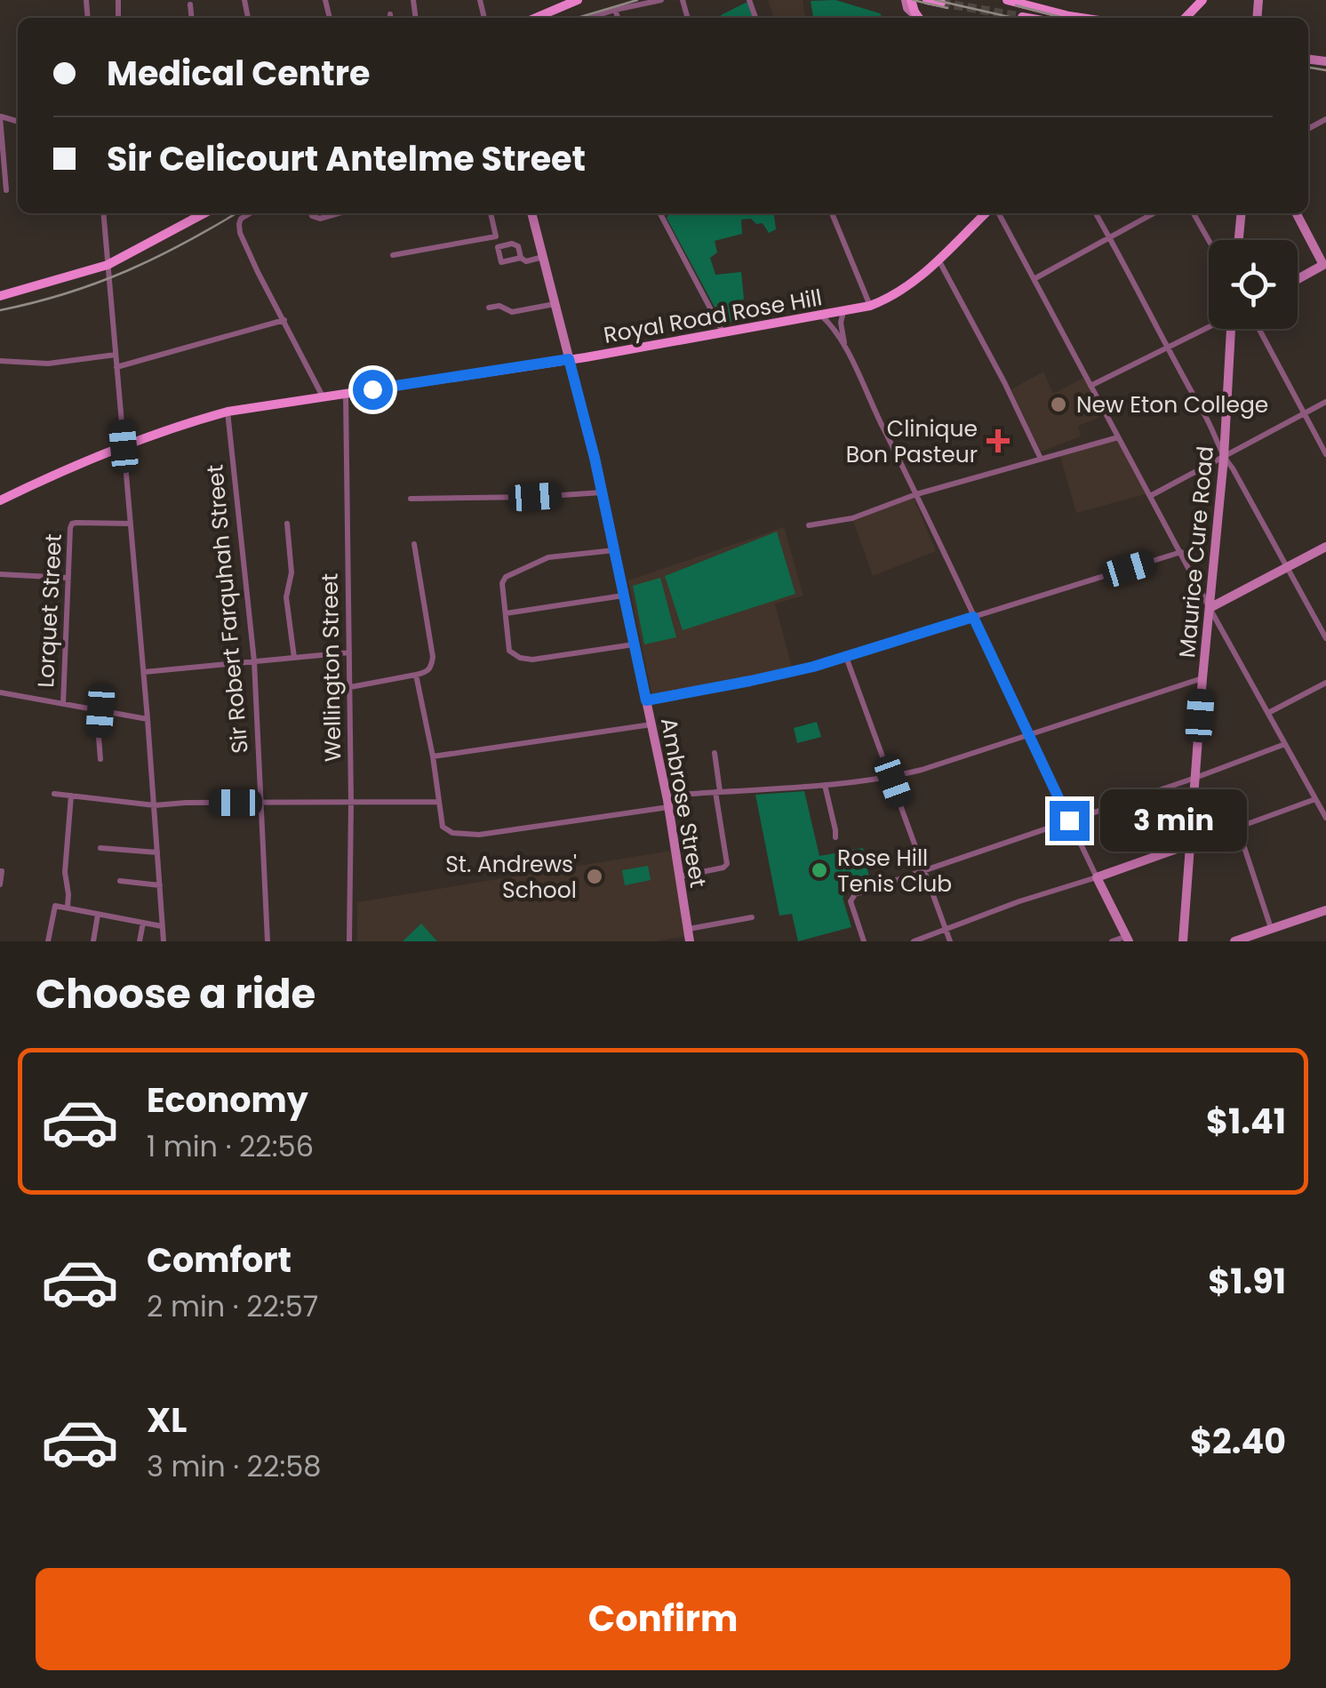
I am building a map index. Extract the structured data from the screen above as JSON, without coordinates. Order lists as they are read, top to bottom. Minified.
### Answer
{"streets":{"main road":["Royal Road Rose Hill","Maurice Cure Road","Ambrose Street"],"street":["Sir Robert Farquhah Street","Lorquet Street","Wellington Street"]},"crossings":[["Royal Road Rose Hill","Sir Robert Farquhah Street"],["Royal Road Rose Hill","Wellington Street"],["Royal Road Rose Hill","Ambrose Street"]],"places":{"other":["New Eton College","Rose Hill Tenis Club","St. Andrews' School"],"health":["Clinique Bon Pasteur"]},"page":{"banner":["Medical Centre","Sir Celicourt Antelme Street"],"bubble":"3 min","heading":"Choose a ride","list":[{"name":"Economy","note":"1 min · 22:56","value":"$1.41"},{"name":"Comfort","note":"2 min · 22:57","value":"$1.91"},{"name":"XL","note":"3 min · 22:58","value":"$2.40"}],"buttons":"Confirm"}}
